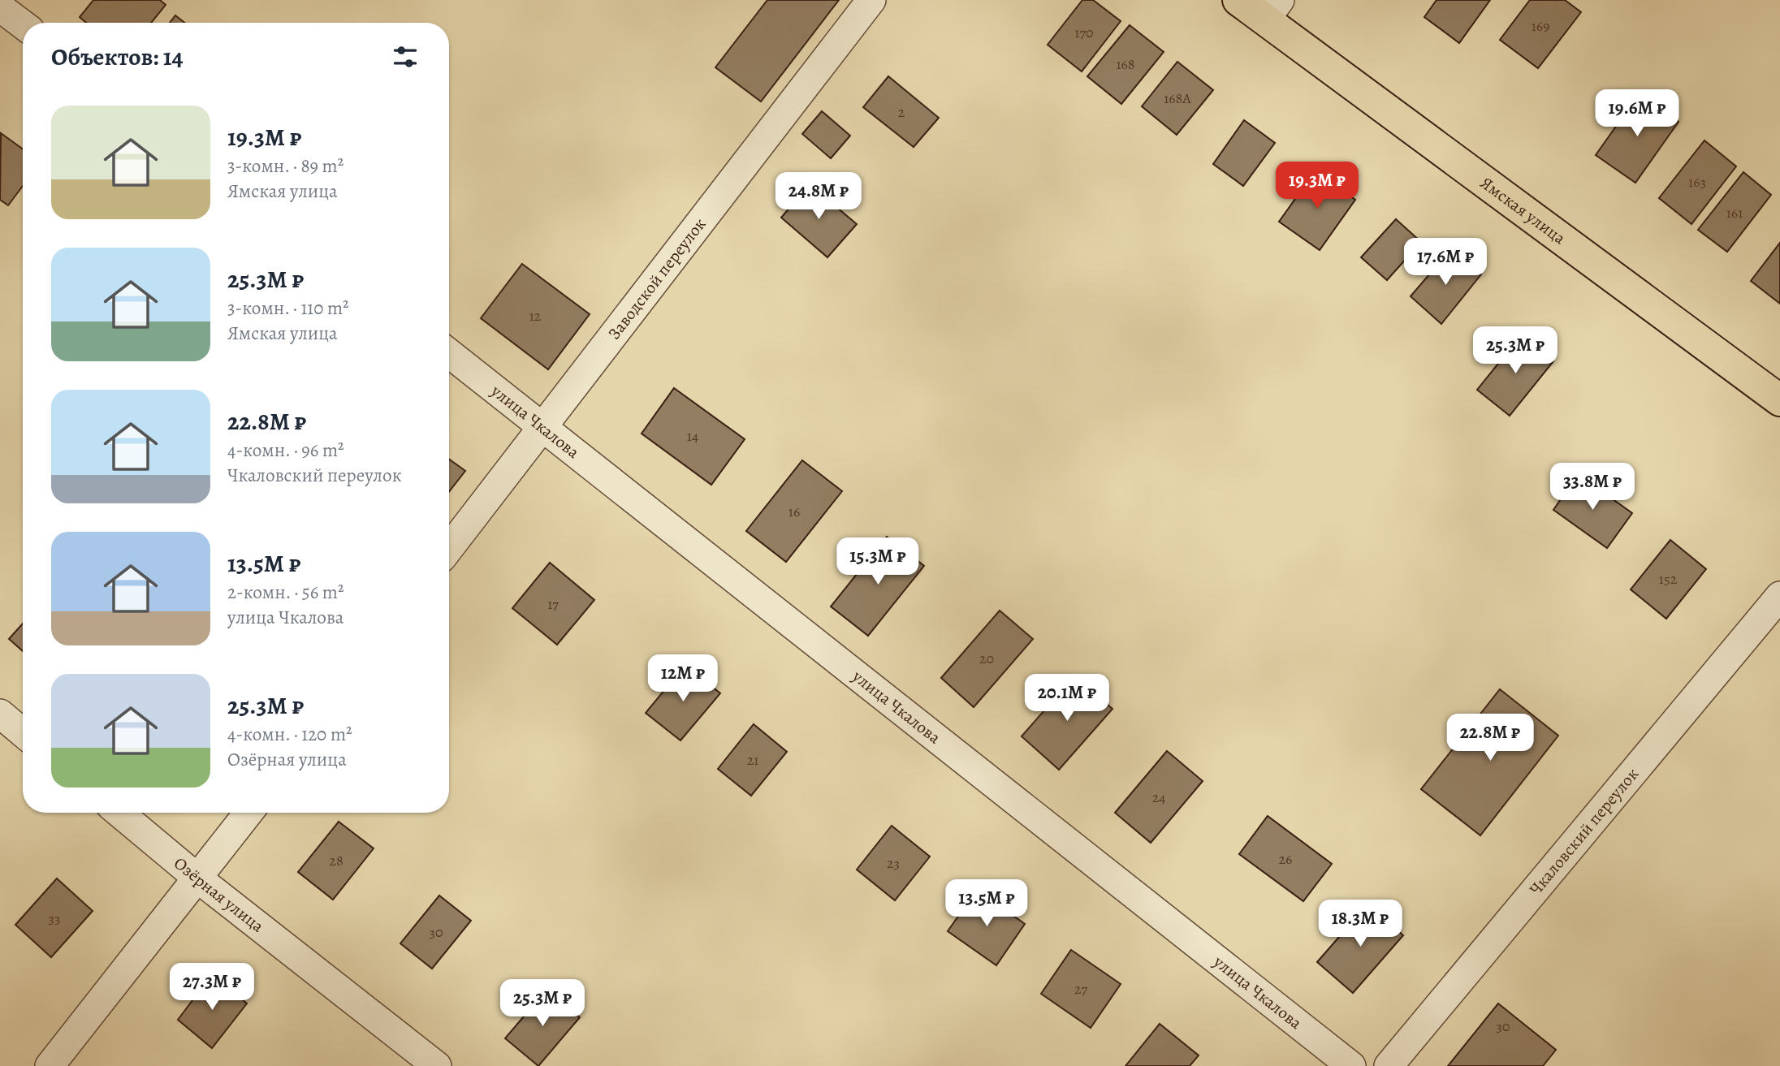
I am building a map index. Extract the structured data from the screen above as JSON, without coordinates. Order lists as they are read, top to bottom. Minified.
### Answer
{"streets":{"highway":["Ямская улица"],"street":["Заводской переулок","улица Чкалова","Чкаловский переулок","Озёрная улица"]},"crossings":[["Заводской переулок","улица Чкалова"]],"house_numbers":["169","170","168","168А","2","163","161","12","14","16","152","17","20","21","24","26","28","23","33","30","27","30"],"page":{"heading":"Объектов: 14","price":["19.6M ₽","19.3M ₽","24.8M ₽","17.6M ₽","25.3M ₽","33.8M ₽","15.3M ₽","12M ₽","20.1M ₽","22.8M ₽","13.5M ₽","18.3M ₽","27.3M ₽","25.3M ₽"],"list":[{"name":"19.3M ₽","note":"3-комн. · 89 m² · Ямская улица"},{"name":"25.3M ₽","note":"3-комн. · 110 m² · Ямская улица"},{"name":"22.8M ₽","note":"4-комн. · 96 m² · Чкаловский переулок"},{"name":"13.5M ₽","note":"2-комн. · 56 m² · улица Чкалова"},{"name":"25.3M ₽","note":"4-комн. · 120 m² · Озёрная улица"}]}}
